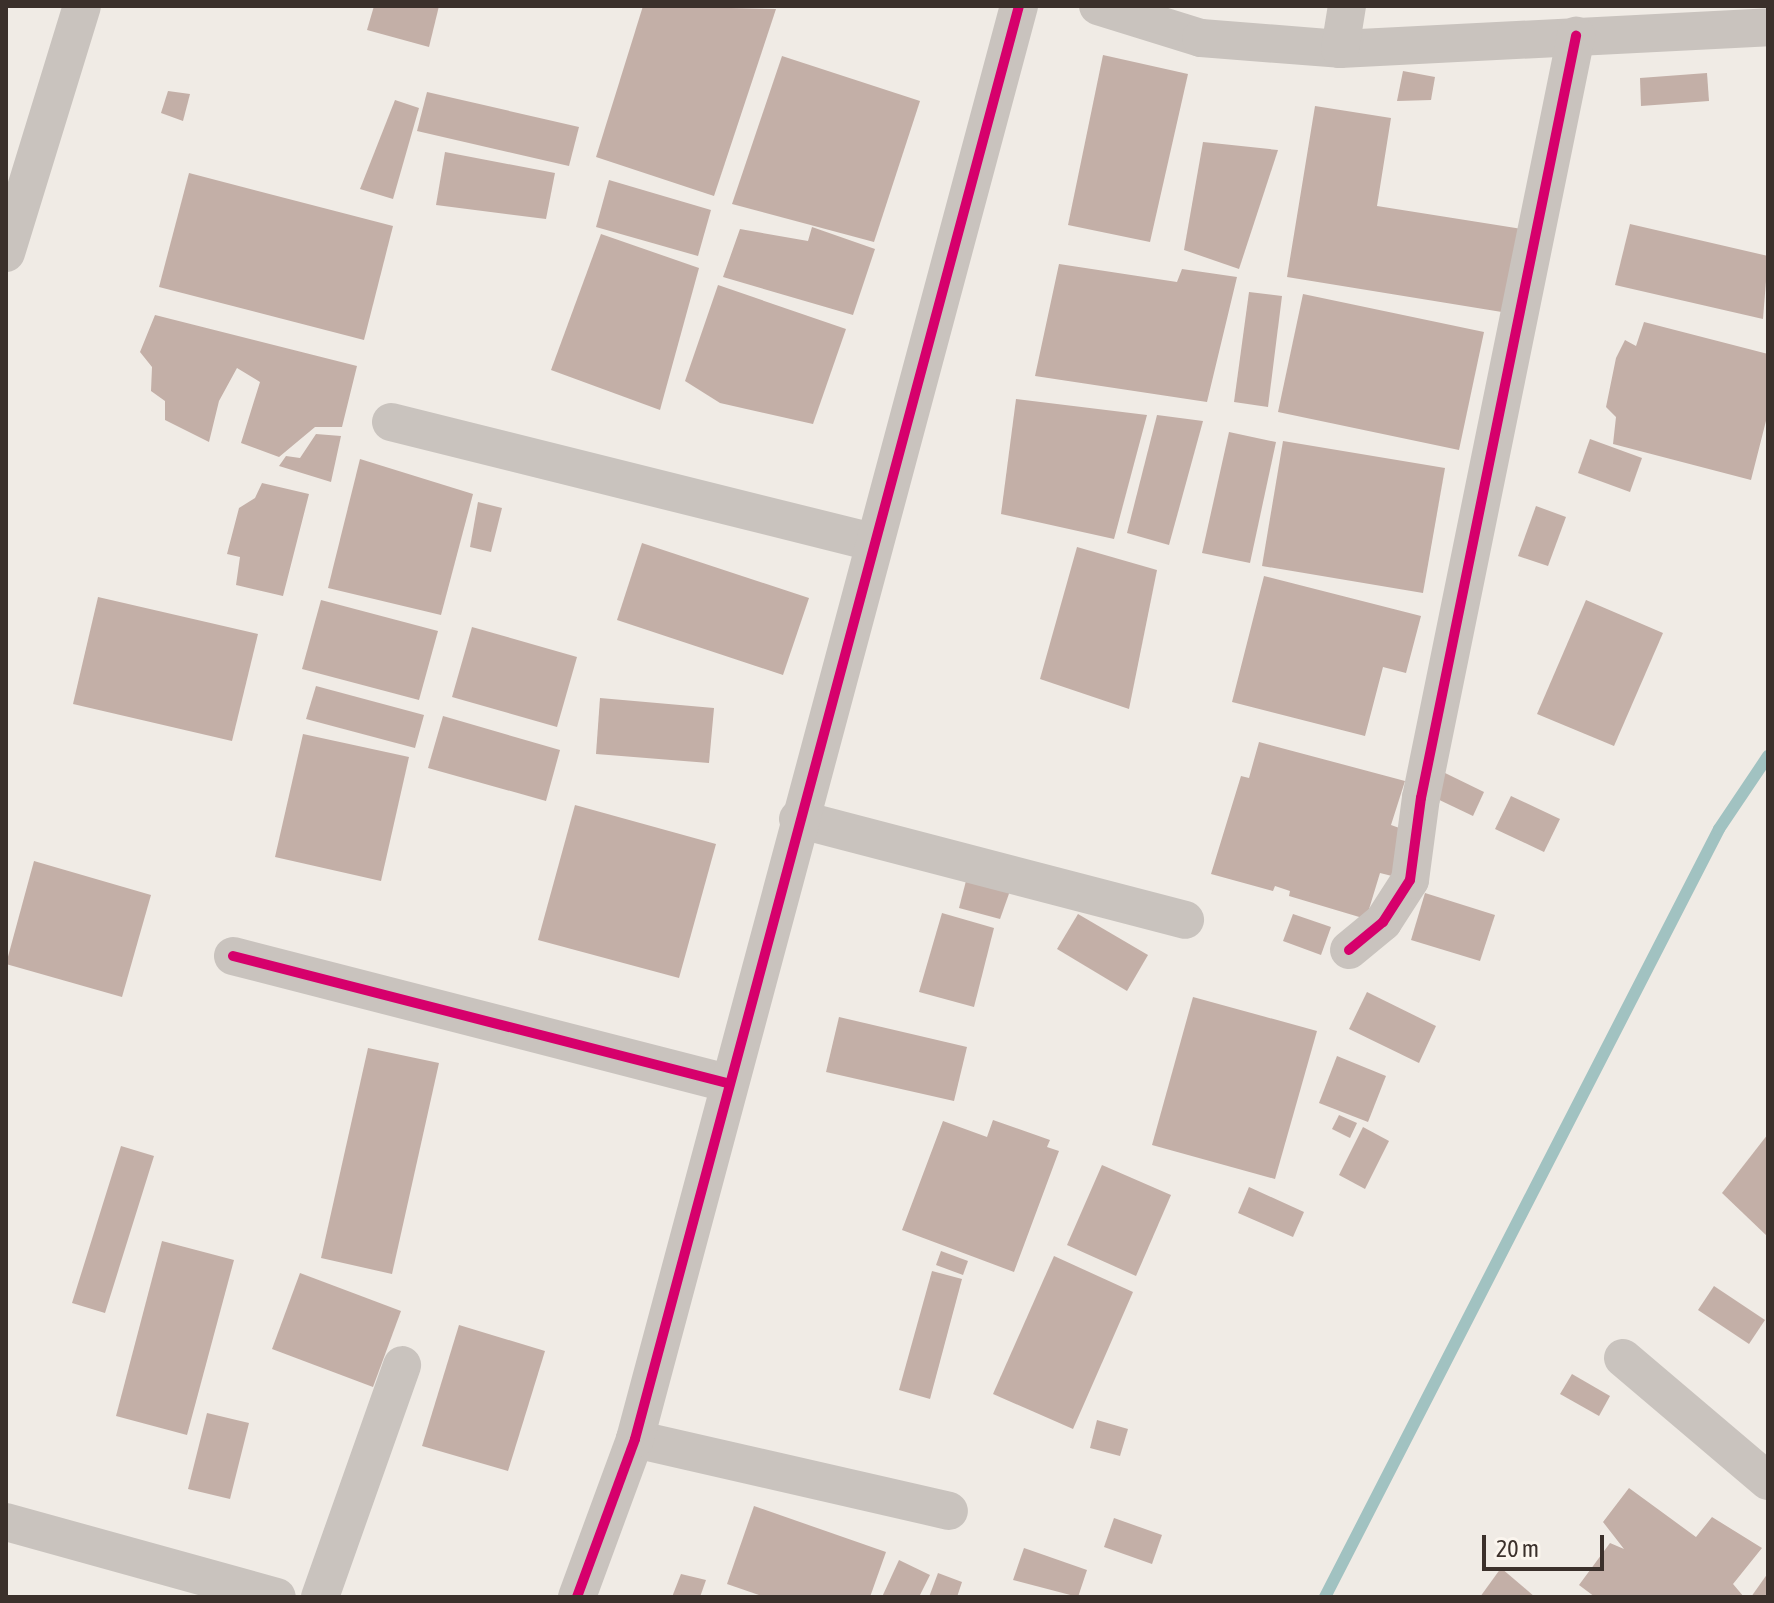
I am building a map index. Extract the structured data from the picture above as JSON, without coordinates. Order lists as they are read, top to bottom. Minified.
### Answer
{"scale_bar":"20 m"}
